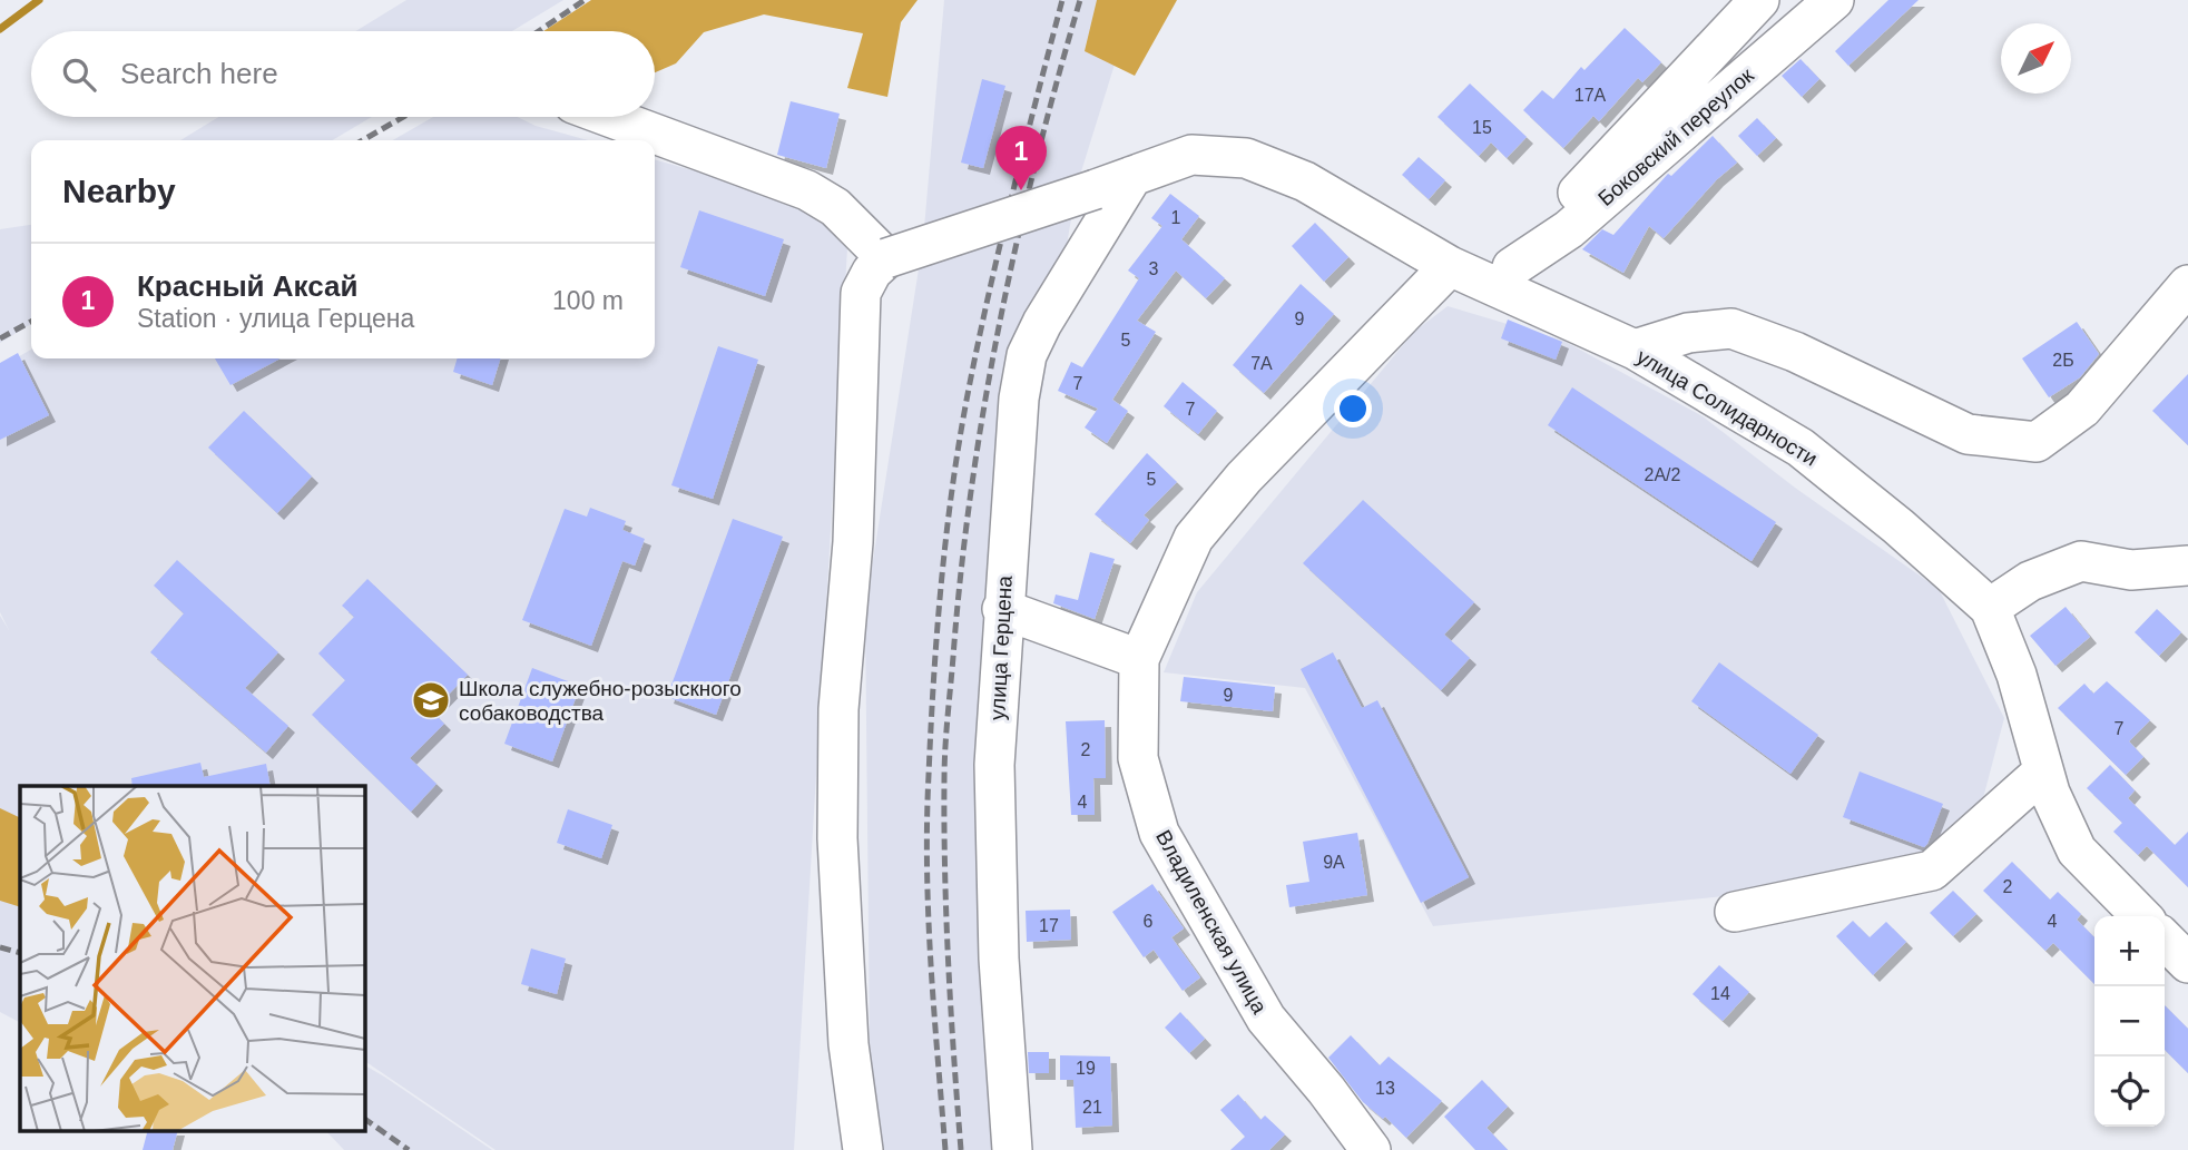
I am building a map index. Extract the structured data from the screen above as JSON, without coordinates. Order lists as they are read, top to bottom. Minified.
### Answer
{"streets":{"street":["Боковский переулок","улица Солидарности","улица Герцена","Владиленская улица"]},"crossings":[["Боковский переулок","улица Солидарности"],["улица Солидарности","улица Герцена"]],"places":{"school or university":["Школа служебно-розыскного собаководства"]},"house_numbers":["17А","15","1","3","9","5","2Б","7А","7","7","2А/2","5","9","7","2","4","9А","2","6","4","17","14","19","13","21"],"north":"top right","page":{"search":"Search here","pins":"1","heading":"Nearby","list":[{"mark":"1","name":"Красный Аксай","note":"Station · улица Герцена","value":"100 m"}],"map_buttons":["+","−"]}}
